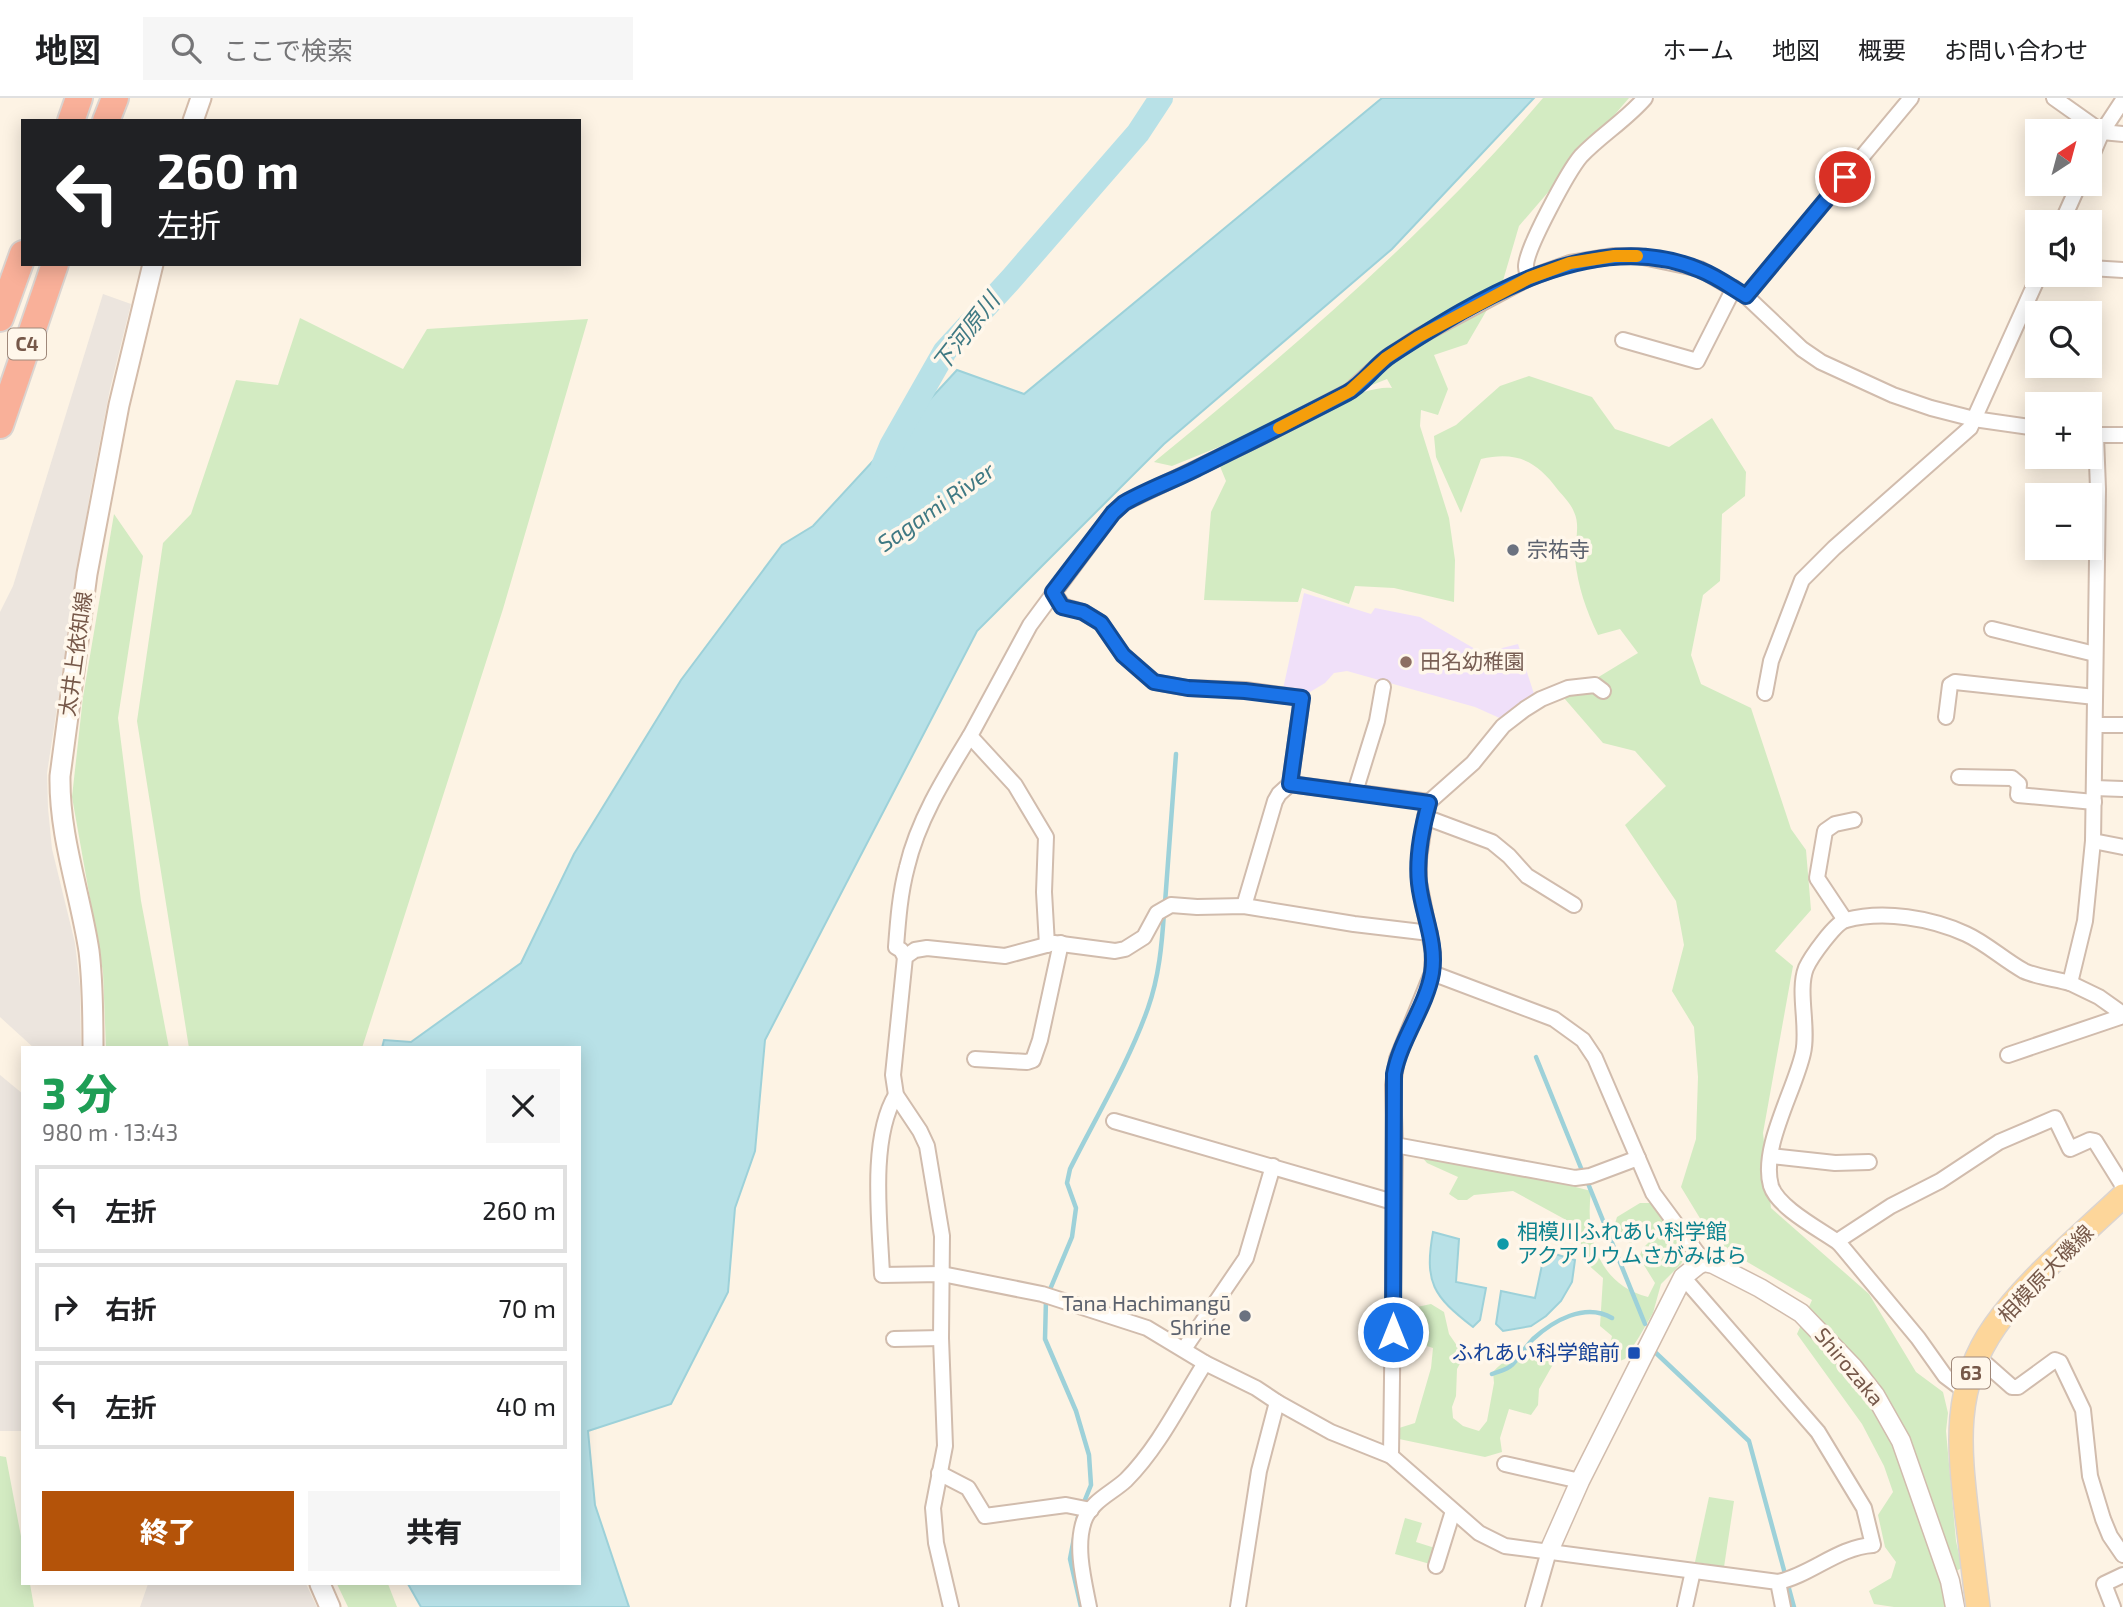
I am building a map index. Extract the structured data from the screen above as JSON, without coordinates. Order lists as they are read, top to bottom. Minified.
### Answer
{"streets":{"highway":["C4"],"main road":["太井上依知線","相模原大磯線","63"],"street":["Shirozaka"]},"water":["下河原川","Sagami River"],"places":{"other":["宗祐寺","田名幼稚園","相模川ふれあい科学館 アクアリウムさがみはら","Tana Hachimangū Shrine"],"transit":["ふれあい科学館前"]},"north":"top right","page":{"header":"地図","search":"ここで検索","nav":["ホーム","地図","概要","お問い合わせ"],"map_buttons":["+","−"],"turn":["260 m","左折"],"heading":["3 分","980 m · 13:43"],"list":[{"name":"左折","value":"260 m"},{"name":"右折","value":"70 m"},{"name":"左折","value":"40 m"}],"buttons":["終了","共有"]}}
